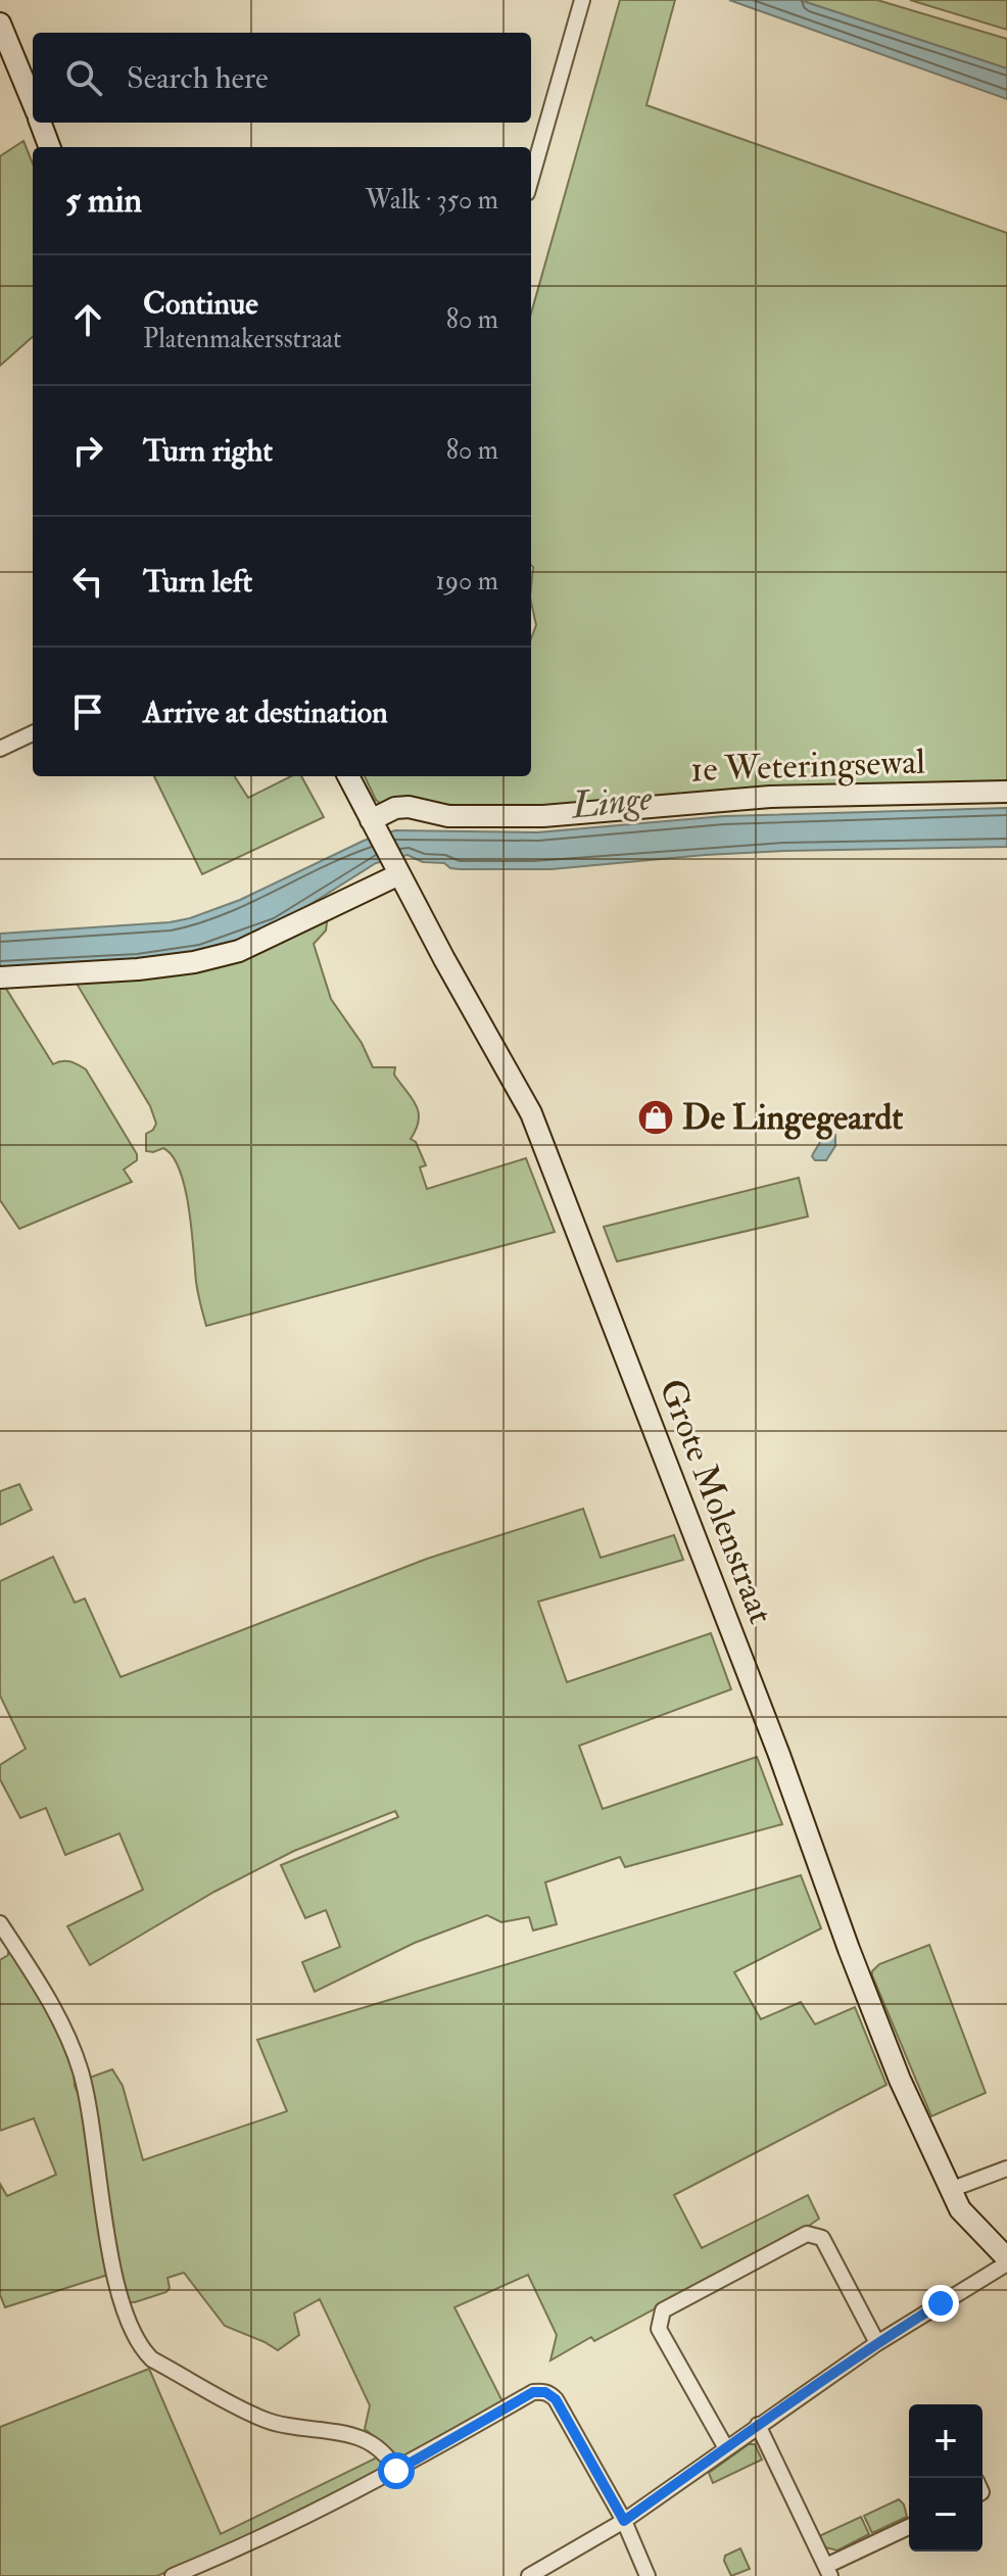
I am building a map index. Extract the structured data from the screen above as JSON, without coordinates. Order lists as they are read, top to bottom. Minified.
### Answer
{"streets":{"street":["1e Weteringsewal","Grote Molenstraat"]},"crossings":[["1e Weteringsewal","Grote Molenstraat"]],"water":["Linge"],"places":{"shop":["De Lingegeardt"]},"page":{"search":"Search here","heading":["5 min","Walk · 350 m"],"list":[["Continue","Platenmakersstraat","80 m"],["Turn right","80 m"],["Turn left","190 m"],"Arrive at destination"],"map_buttons":["+","−"]}}
